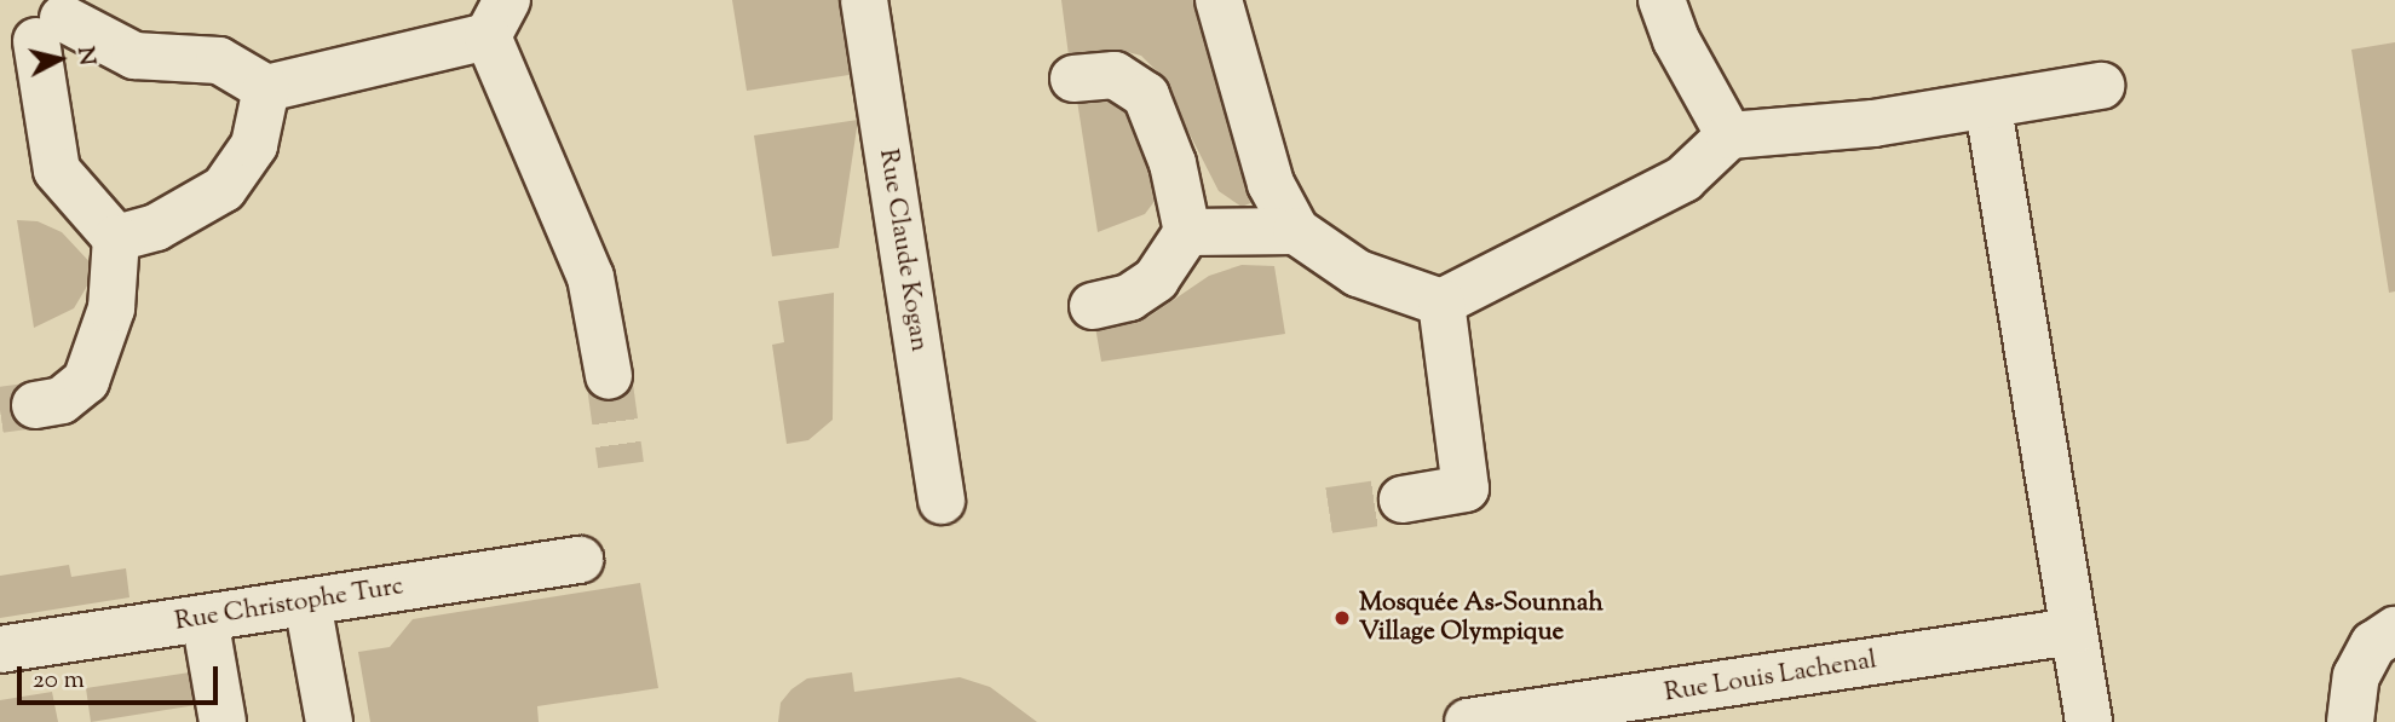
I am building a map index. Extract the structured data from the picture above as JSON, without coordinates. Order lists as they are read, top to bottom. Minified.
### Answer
{"streets":{"street":["Rue Claude Kogan","Rue Christophe Turc","Rue Louis Lachenal"]},"places":["Mosquée As-Sounnah Village Olympique"],"scale_bar":"20 m","north":"right"}
